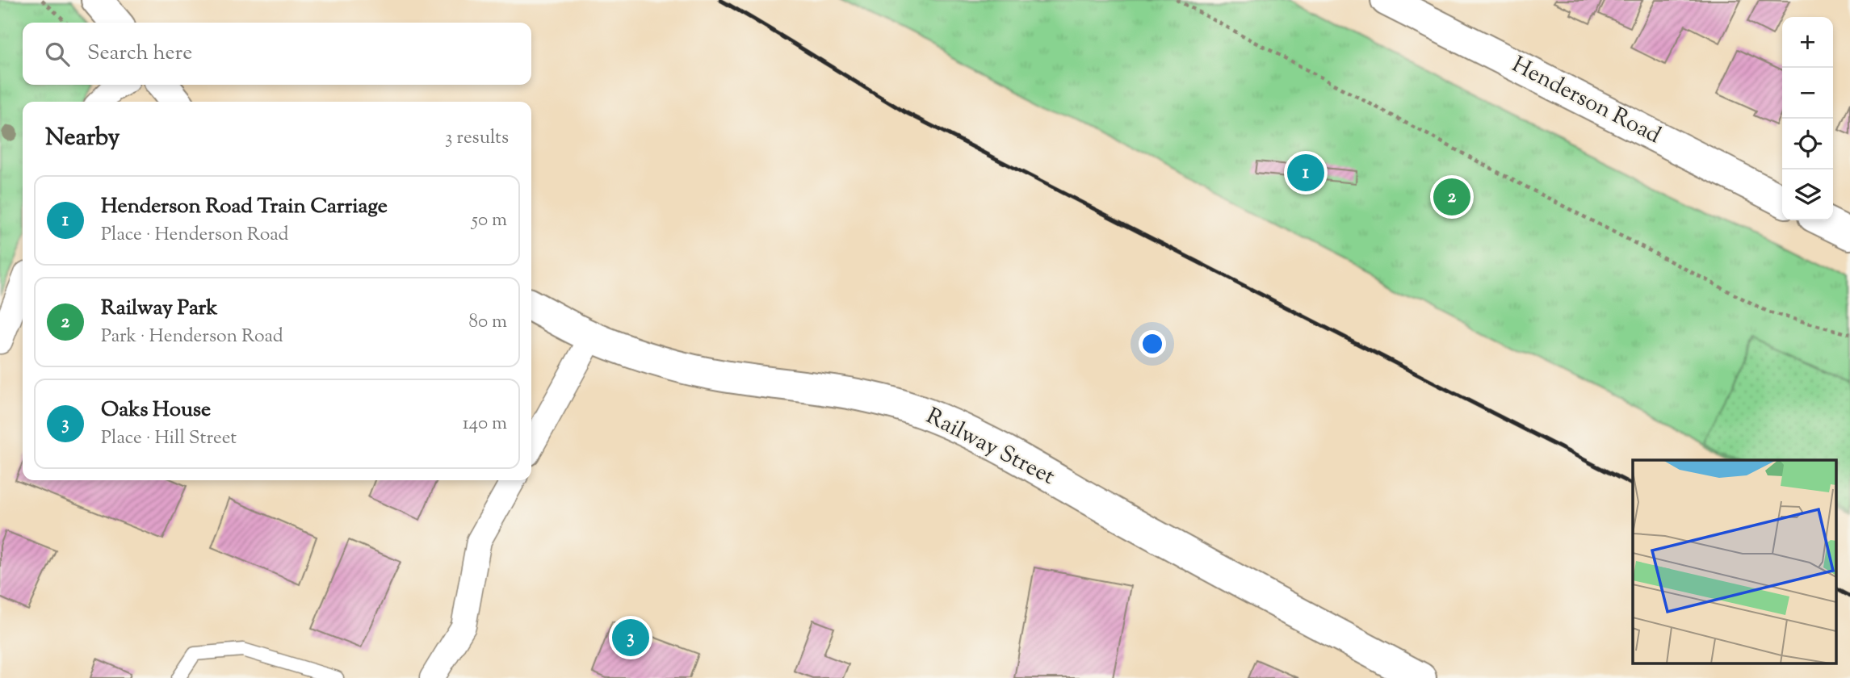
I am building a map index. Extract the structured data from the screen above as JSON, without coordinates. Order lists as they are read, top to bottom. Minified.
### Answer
{"streets":{"street":["Henderson Road","Railway Street"]},"page":{"map_buttons":["+","−"],"search":"Search here","heading":["Nearby","3 results"],"pins":["1","2","3"],"list":[{"mark":"1","name":"Henderson Road Train Carriage","note":"Place · Henderson Road","value":"50 m"},{"mark":"2","name":"Railway Park","note":"Park · Henderson Road","value":"80 m"},{"mark":"3","name":"Oaks House","note":"Place · Hill Street","value":"140 m"}]}}
